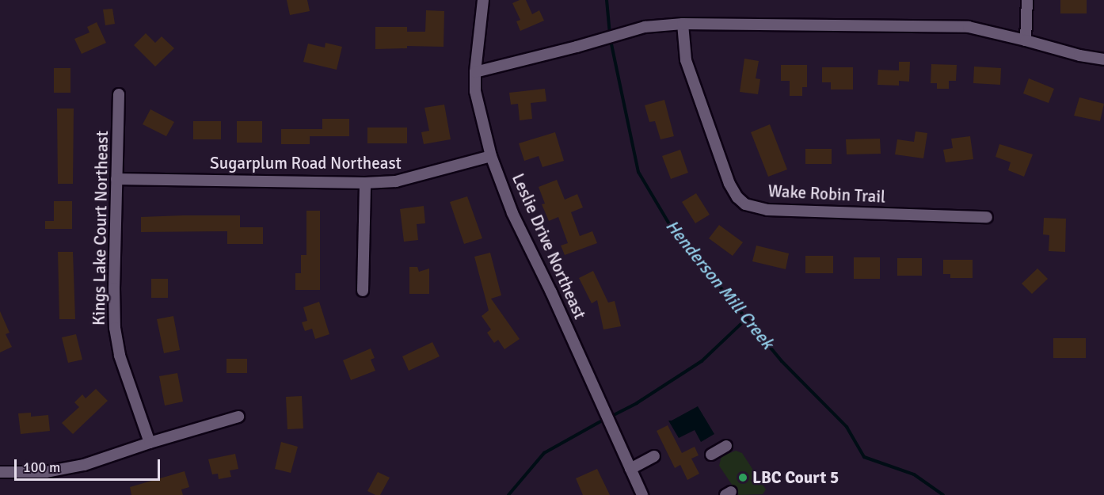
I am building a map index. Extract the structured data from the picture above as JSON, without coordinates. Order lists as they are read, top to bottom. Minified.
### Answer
{"streets":{"street":["Sugarplum Road Northeast","Wake Robin Trail","Kings Lake Court Northeast","Leslie Drive Northeast"]},"crossings":[["Sugarplum Road Northeast","Kings Lake Court Northeast"],["Sugarplum Road Northeast","Leslie Drive Northeast"]],"water":["Henderson Mill Creek"],"places":["LBC Court 5"],"scale_bar":"100 m"}
